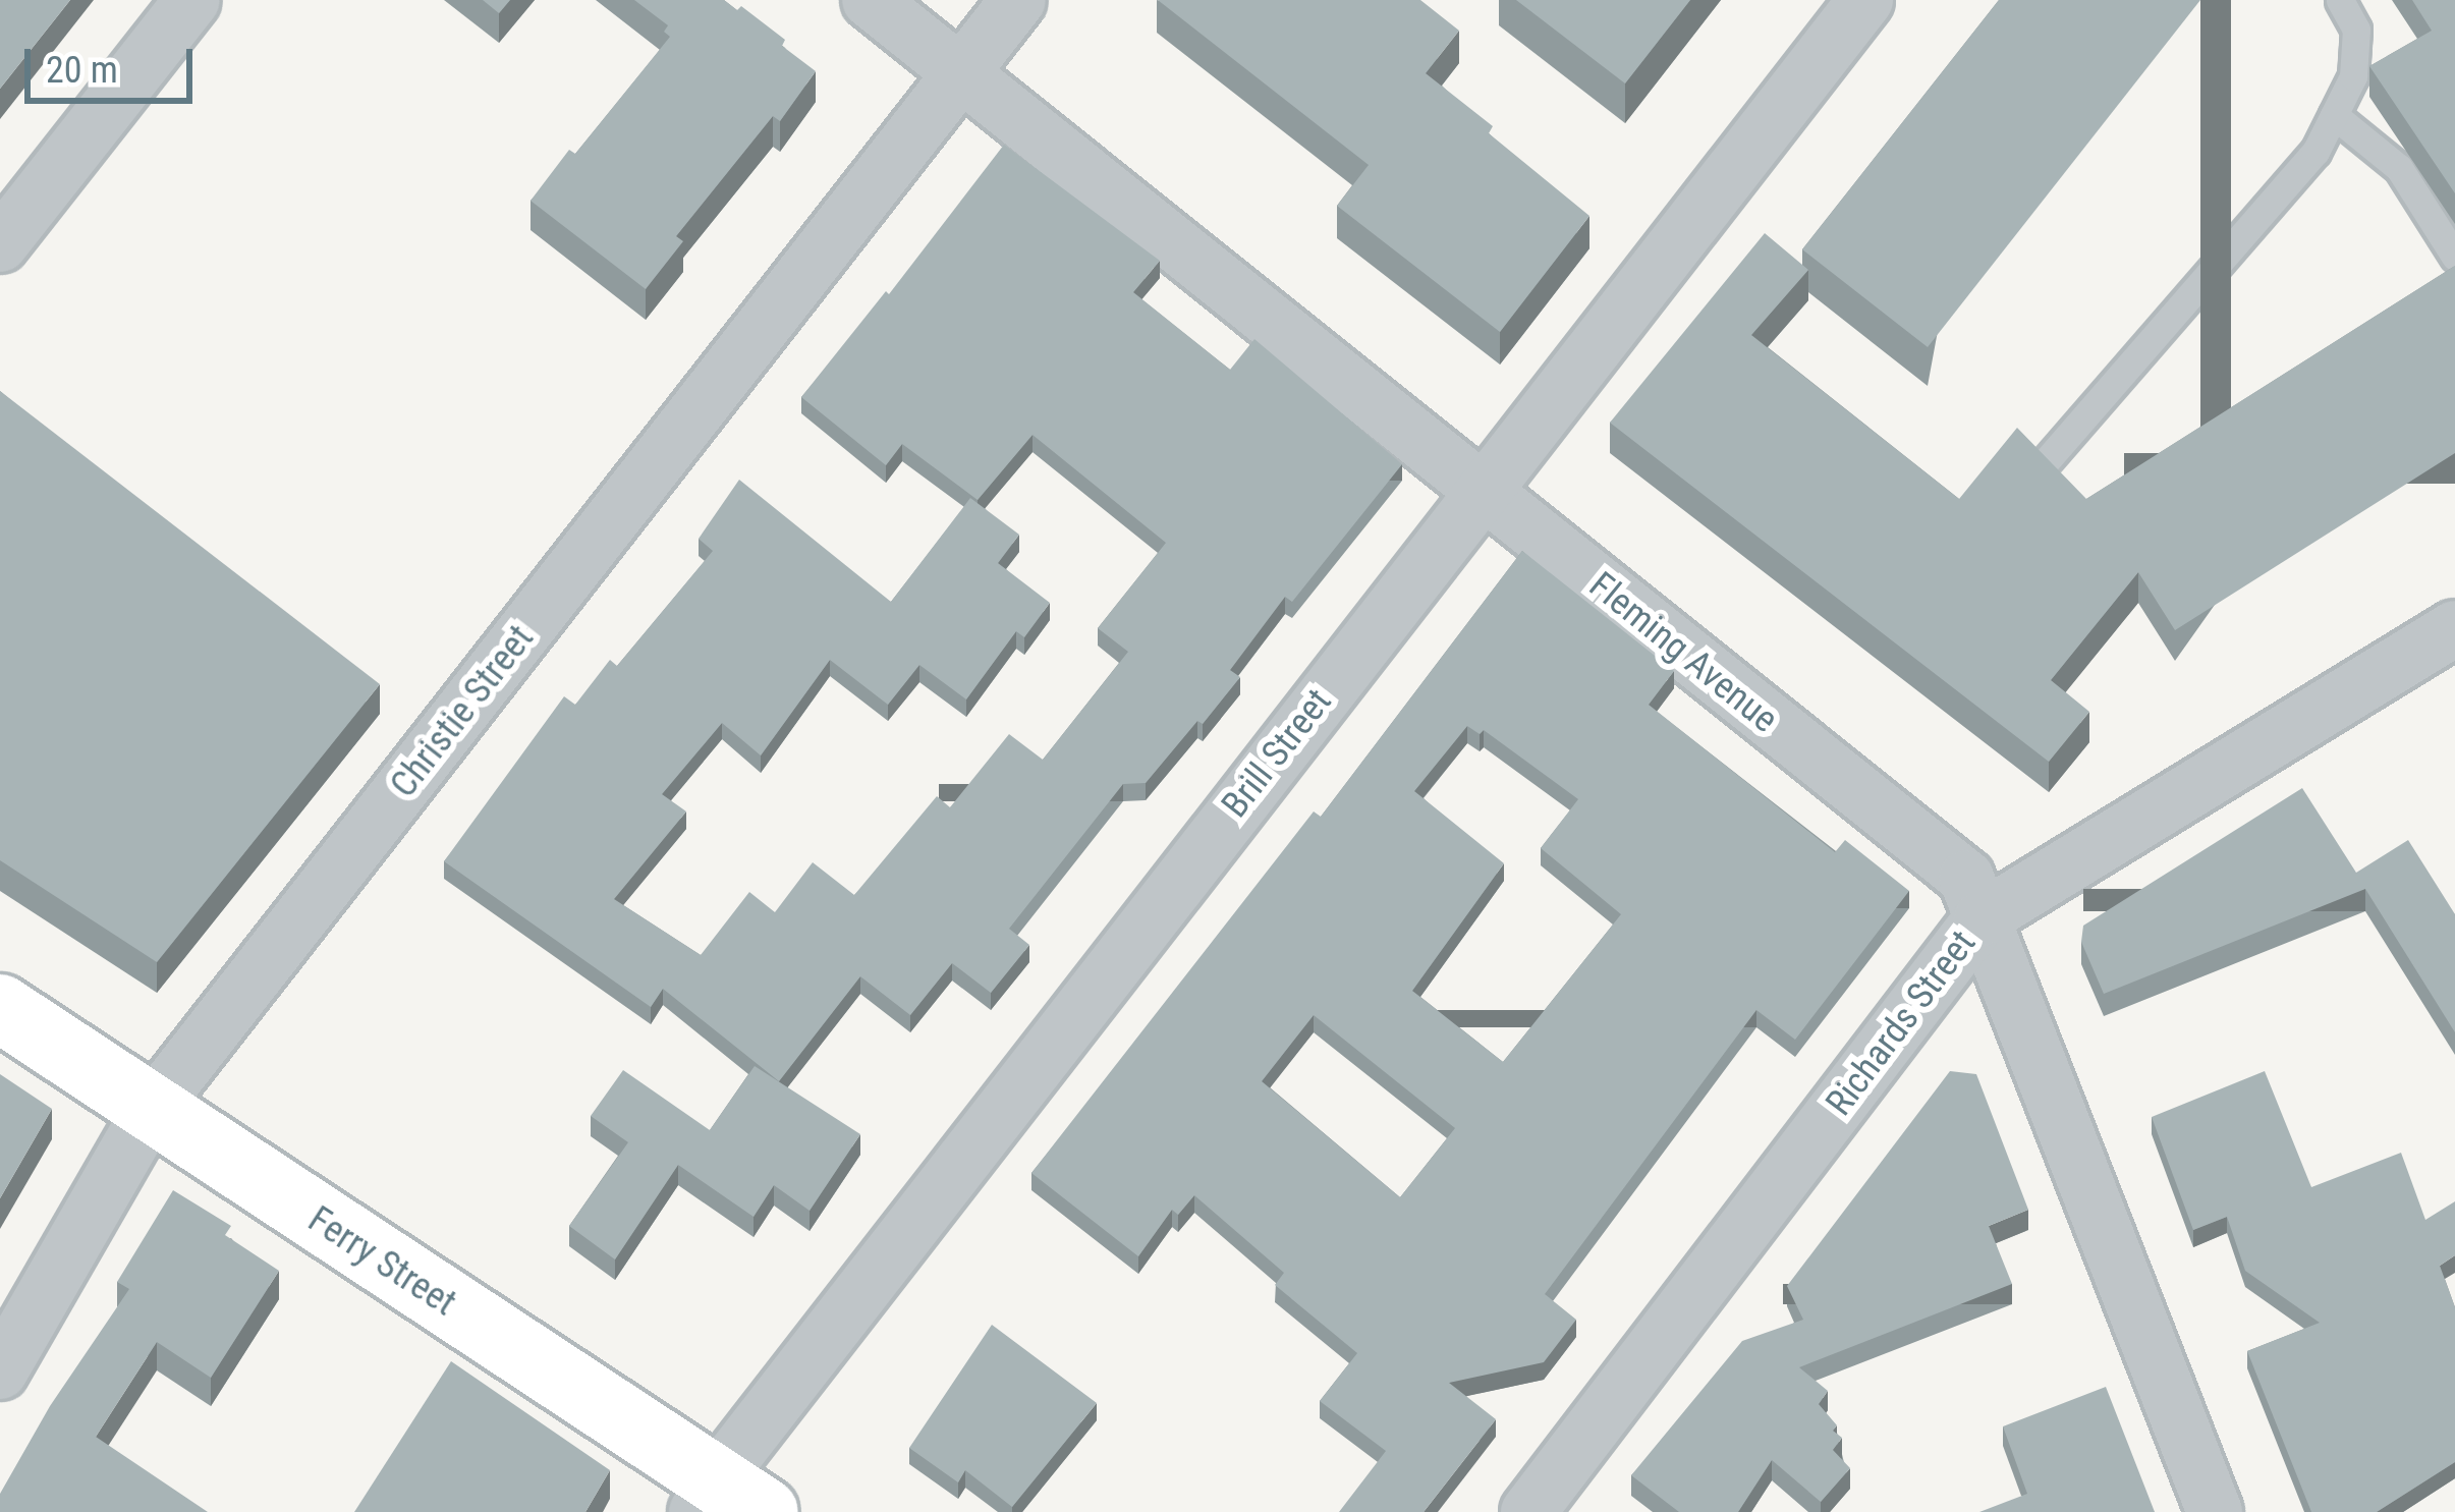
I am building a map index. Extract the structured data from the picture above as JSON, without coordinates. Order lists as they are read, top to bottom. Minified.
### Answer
{"streets":{"main road":["Ferry Street"],"street":["Fleming Avenue","Christie Street","Brill Street","Richards Street"]},"crossings":[["Fleming Avenue","Christie Street"],["Fleming Avenue","Brill Street"],["Fleming Avenue","Richards Street"],["Christie Street","Ferry Street"],["Brill Street","Ferry Street"]],"scale_bar":"20 m"}
